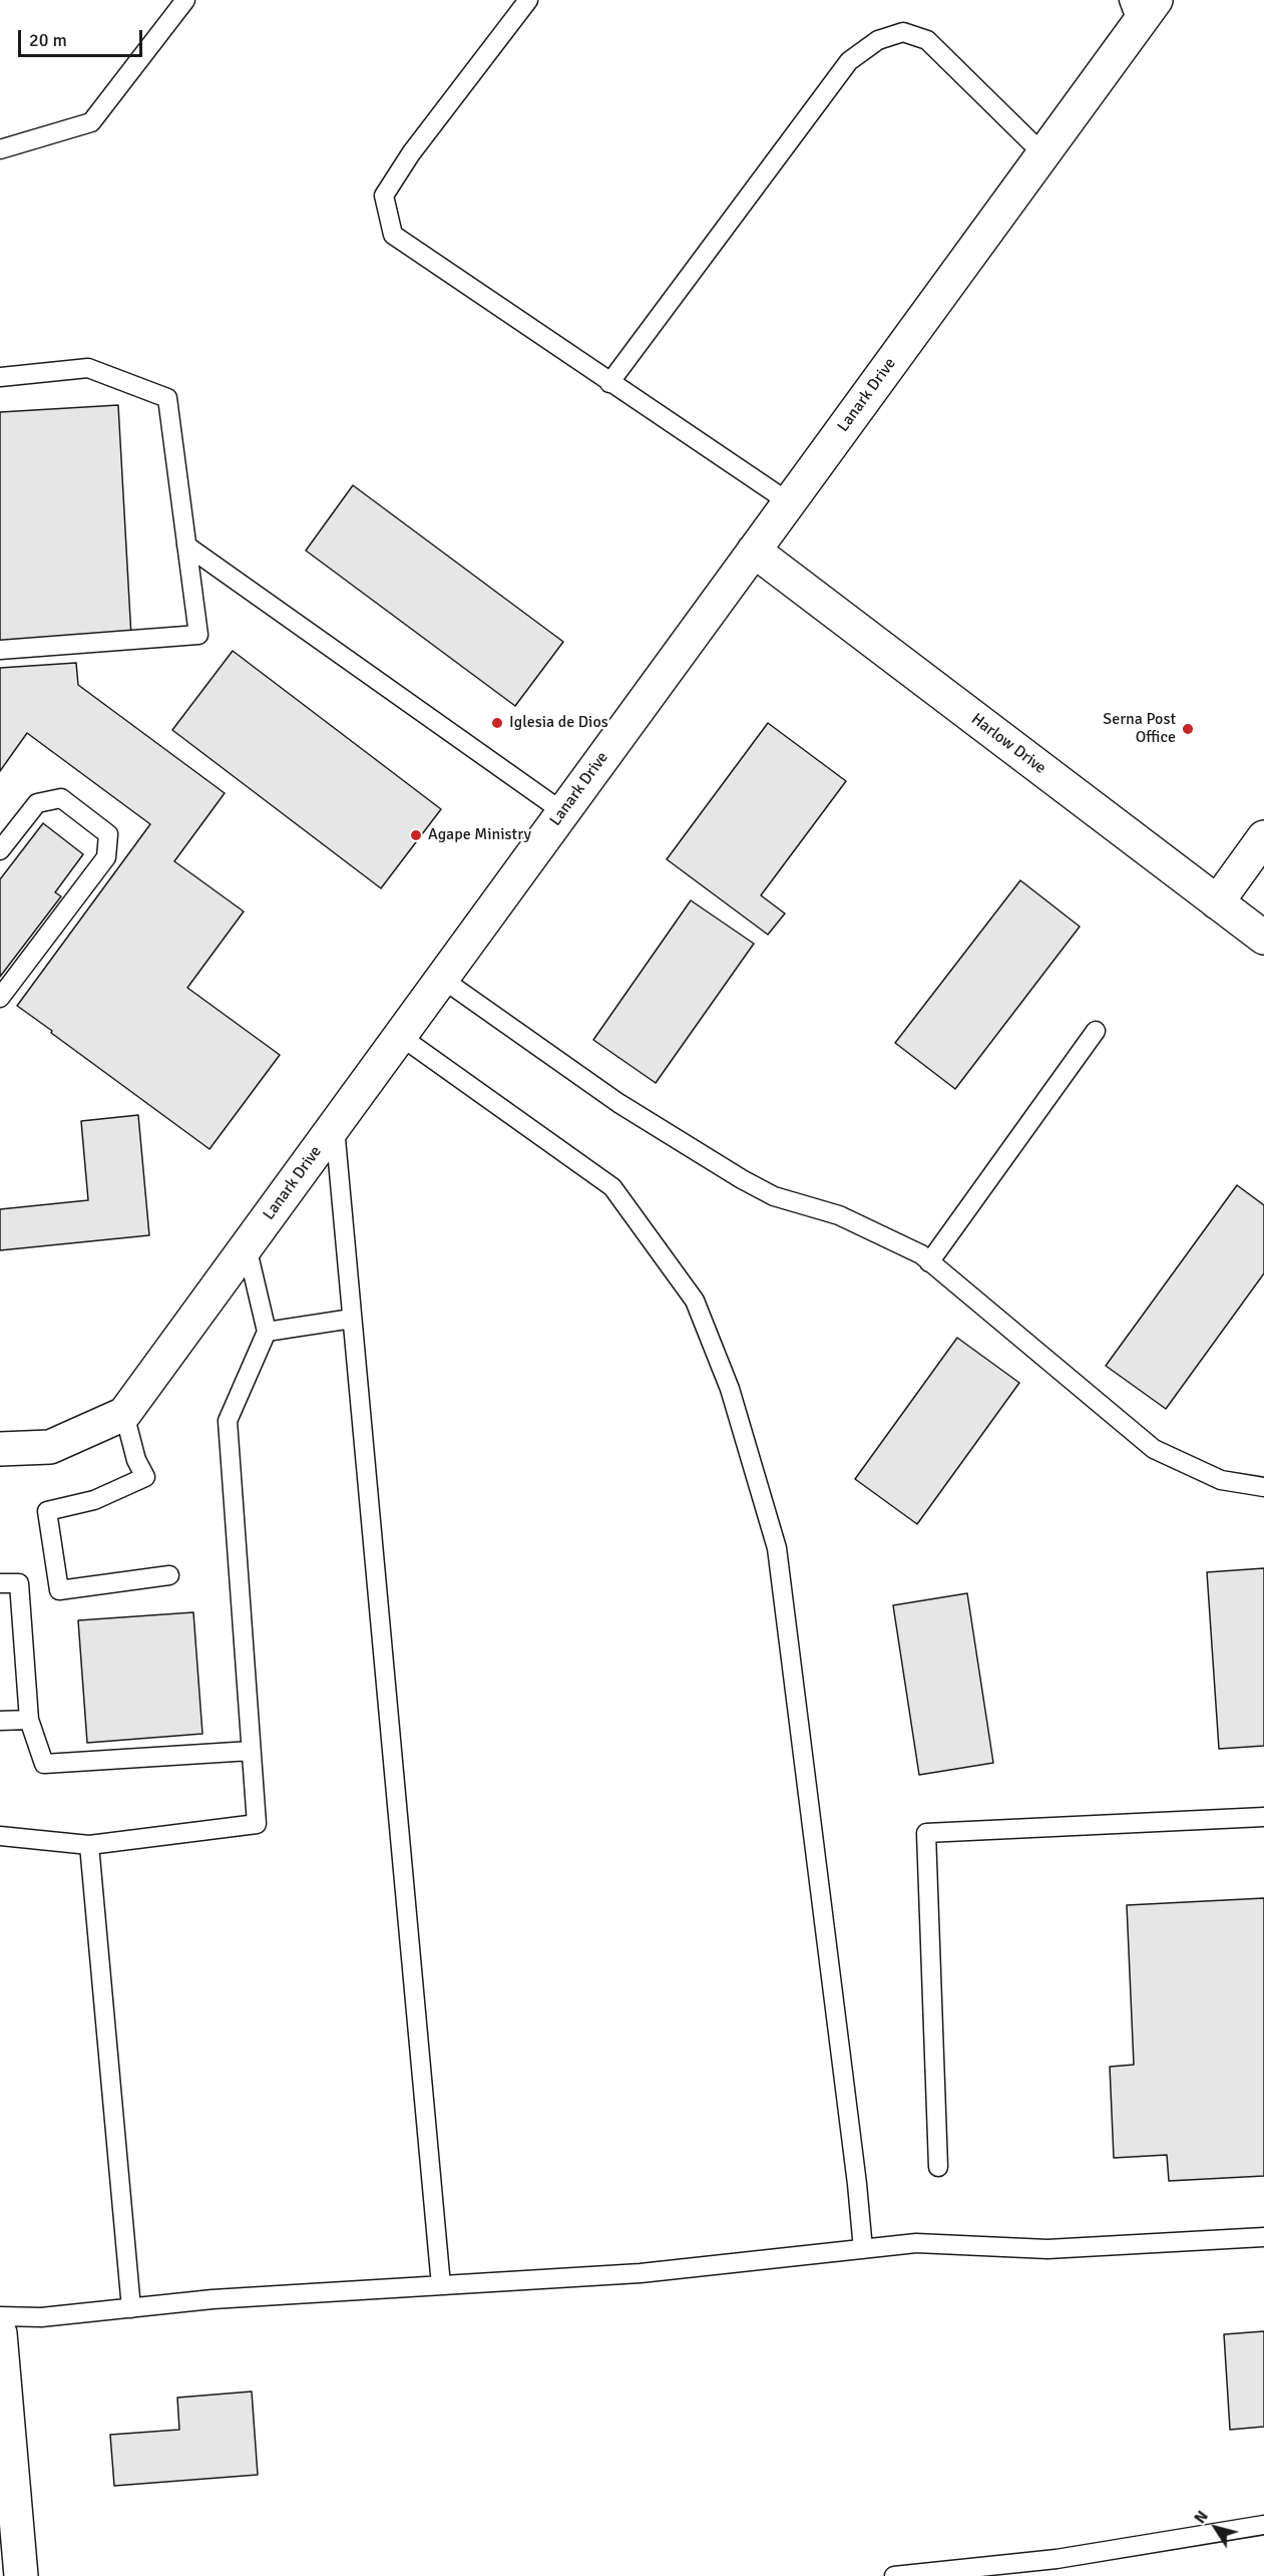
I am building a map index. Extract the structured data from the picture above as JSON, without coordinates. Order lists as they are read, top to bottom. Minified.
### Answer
{"streets":{"street":["Lanark Drive","Harlow Drive"]},"crossings":[["Lanark Drive","Harlow Drive"]],"places":["Iglesia de Dios","Serna Post Office","Agape Ministry"],"scale_bar":"20 m","north":"top left"}
